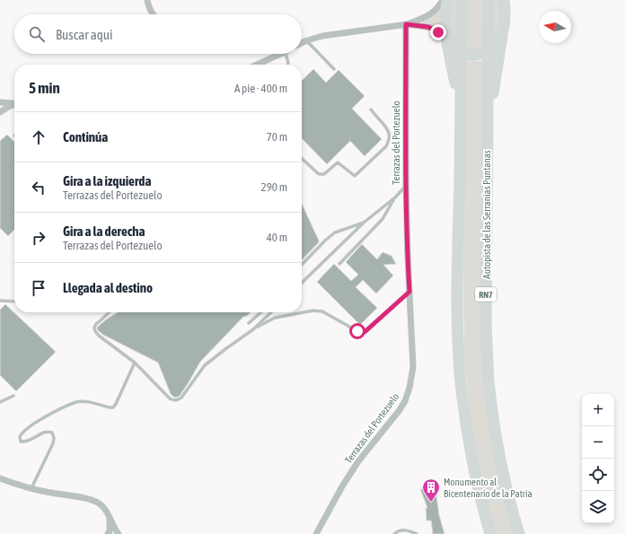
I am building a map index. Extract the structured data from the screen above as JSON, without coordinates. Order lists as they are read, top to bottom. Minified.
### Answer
{"streets":{"highway":["Autopista de las Serranías Puntanas","RN7"],"street":["Terrazas del Portezuelo"]},"places":{"building":["Monumento al Bicentenario de la Patria"]},"north":"left","page":{"search":"Buscar aquí","heading":["5 min","A pie · 400 m"],"list":[["Continúa","70 m"],["Gira a la izquierda","Terrazas del Portezuelo","290 m"],["Gira a la derecha","Terrazas del Portezuelo","40 m"],"Llegada al destino"],"map_buttons":["+","−"]}}
